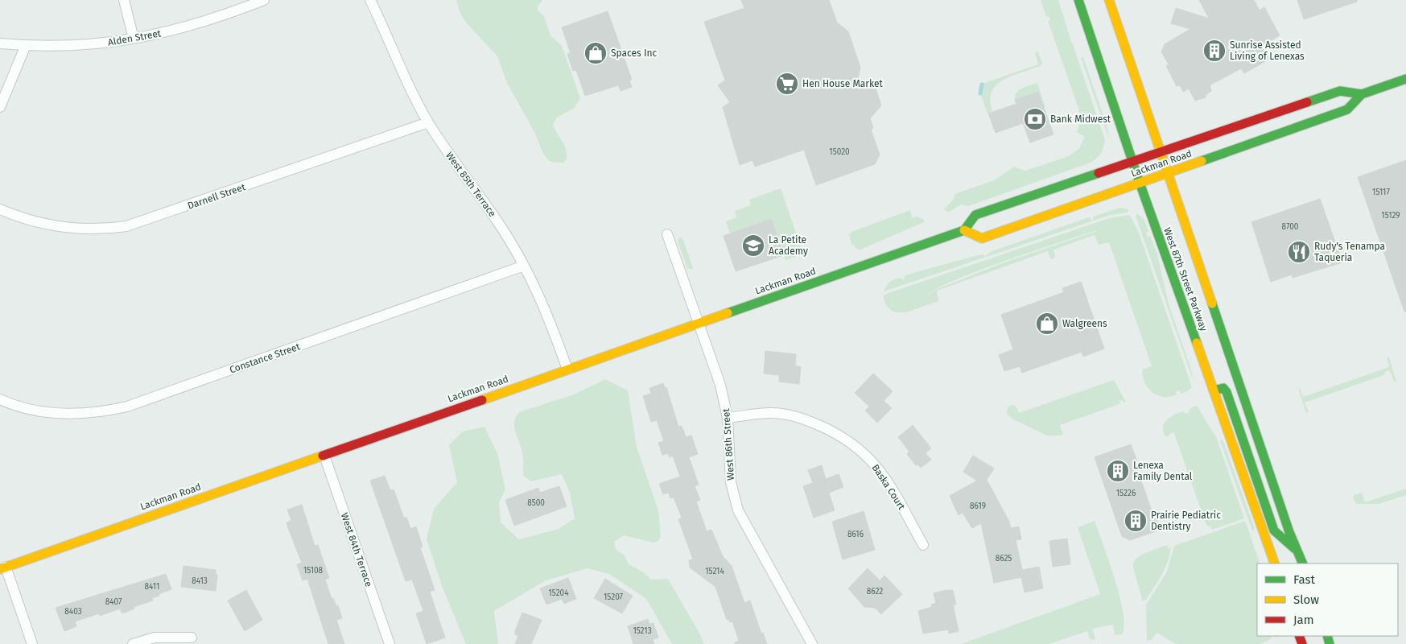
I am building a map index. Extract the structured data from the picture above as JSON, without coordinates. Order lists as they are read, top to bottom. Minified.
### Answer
{"streets":{"main road":["Lackman Road","West 87th Street Parkway"],"street":["Alden Street","West 85th Terrace","Darnell Street","Constance Street","West 86th Street","Baska Court","West 84th Terrace"]},"crossings":[["Lackman Road","West 85th Terrace"],["Lackman Road","West 87th Street Parkway"],["Lackman Road","West 86th Street"],["Lackman Road","West 84th Terrace"],["West 85th Terrace","Darnell Street"],["West 85th Terrace","Constance Street"],["West 86th Street","Baska Court"]],"places":{"building":["Sunrise Assisted Living of Lenexas","Lenexa Family Dental","Prairie Pediatric Dentistry"],"shop":["Spaces Inc","Walgreens"],"supermarket":["Hen House Market"],"bank":["Bank Midwest"],"school or university":["La Petite Academy"],"restaurant":["Rudy's Tenampa Taqueria"]},"house_numbers":["15020","15117","15129","8700","15226","8500","8619","8616","8625","15108","15214","8413","8411","8622","15204","15207","8407","8403","15213"],"legend":["Fast","Slow","Jam"]}
